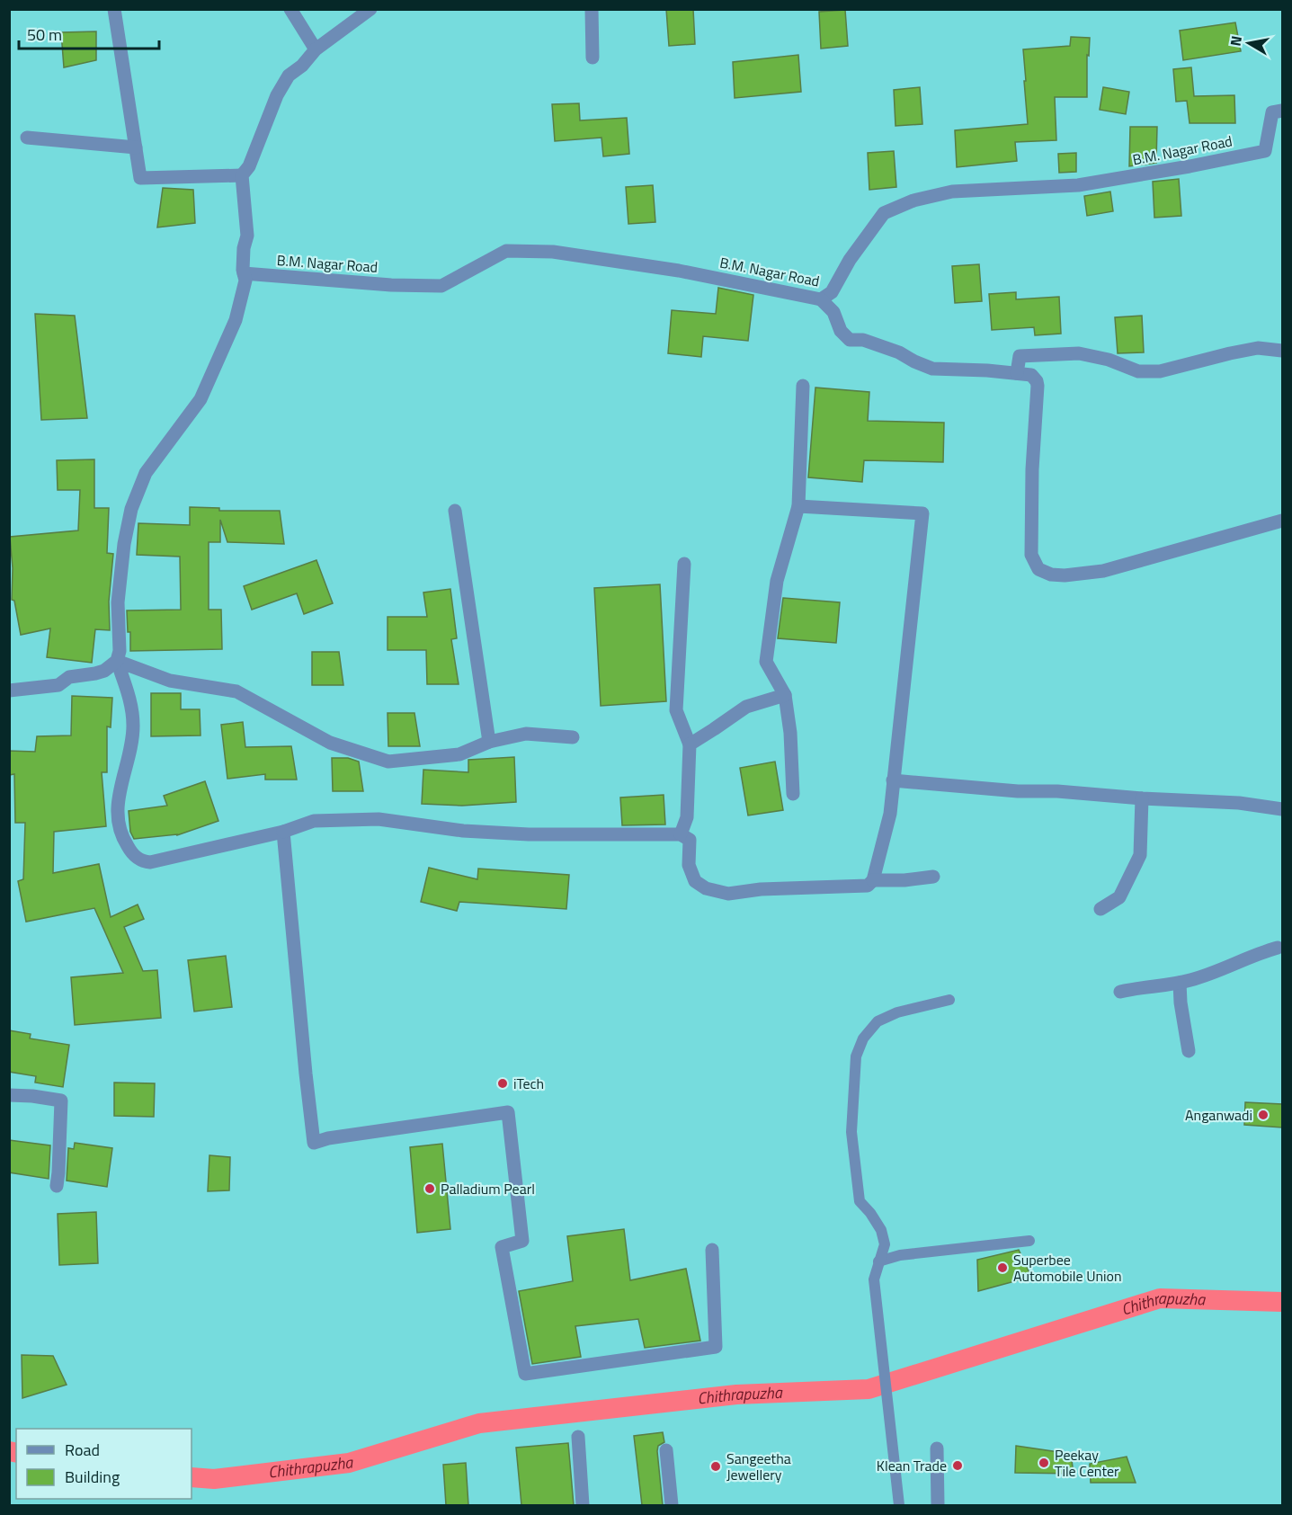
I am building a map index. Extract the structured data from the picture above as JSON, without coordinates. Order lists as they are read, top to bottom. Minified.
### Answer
{"streets":{"street":["B.M. Nagar Road"]},"water":["Chithrapuzha"],"places":["iTech","Anganwadi","Palladium Pearl","Superbee Automobile Union","Peekay Tile Center","Klean Trade","Sangeetha Jewellery"],"legend":["Road","Building"],"scale_bar":"50 m","north":"left"}
